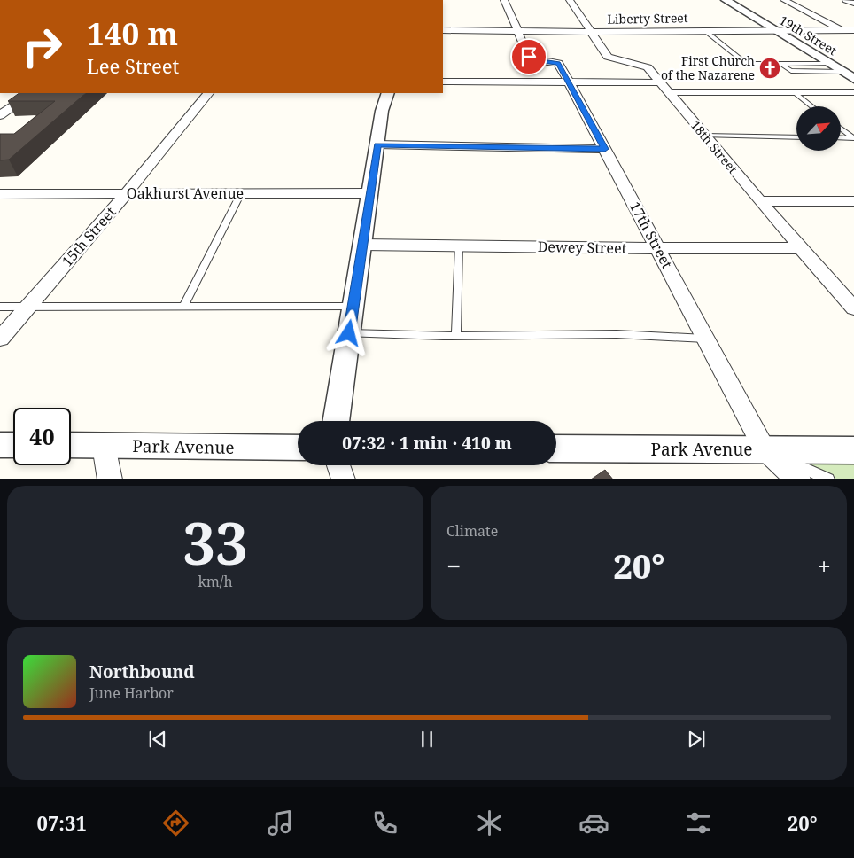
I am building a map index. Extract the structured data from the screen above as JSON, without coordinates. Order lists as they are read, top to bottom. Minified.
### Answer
{"streets":{"street":["Liberty Street","19th Street","18th Street","Oakhurst Avenue","17th Street","15th Street","Dewey Street","Park Avenue"]},"crossings":[["Liberty Street","19th Street"],["Liberty Street","18th Street"],["Liberty Street","17th Street"],["18th Street","Dewey Street"],["Oakhurst Avenue","15th Street"],["17th Street","Dewey Street"],["17th Street","Park Avenue"]],"places":{"church":["First Church of the Nazarene"]},"north":"top right","page":{"turn":["140 m","Lee Street"],"limit":"40","trip":"07:32 · 1 min · 410 m","tile":[["33","km/h"],"Climate"],"heat":["−","20°","+"],"song":["Northbound","June Harbor"],"tabs":["07:31","20°"]}}
